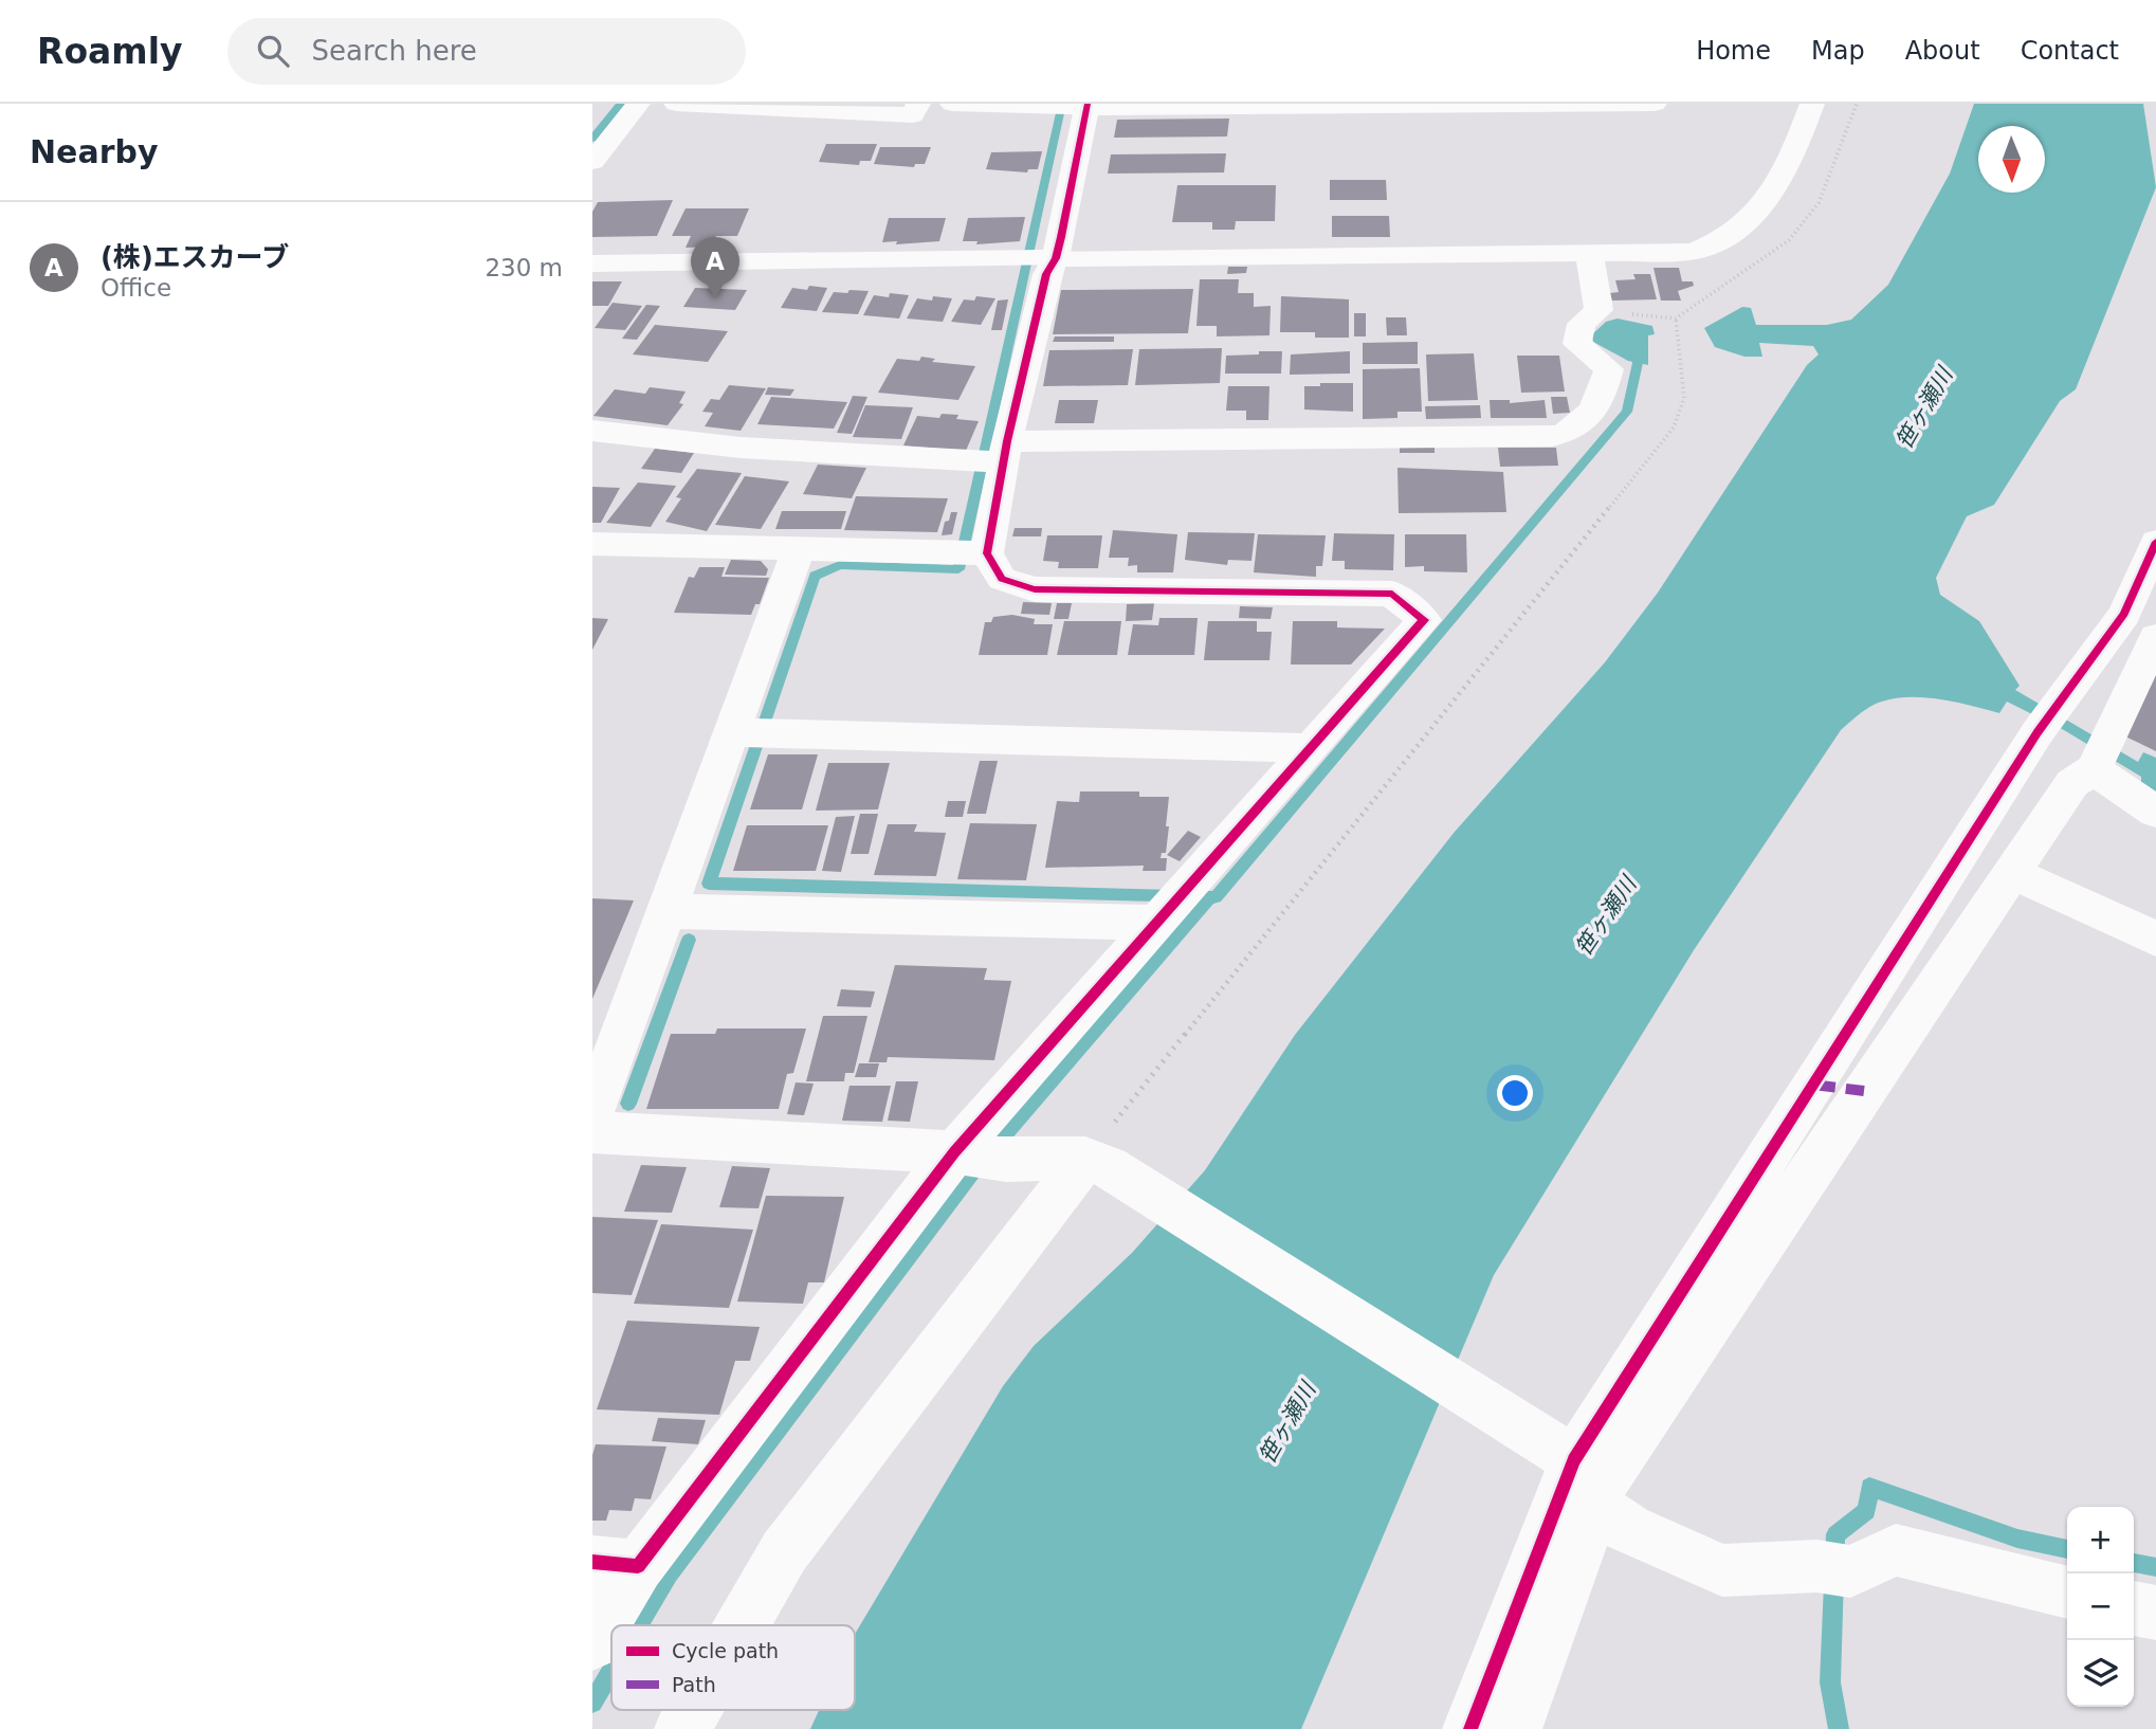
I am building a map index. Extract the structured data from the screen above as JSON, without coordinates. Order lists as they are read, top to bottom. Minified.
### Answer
{"water":["笹ヶ瀬川"],"legend":["Cycle path","Path"],"north":"bottom","page":{"header":"Roamly","search":"Search here","nav":["Home","Map","About","Contact"],"heading":"Nearby","list":[{"mark":"A","name":"(株)エスカーブ","note":"Office","value":"230 m"}],"pins":"A","map_buttons":["+","−"]}}
